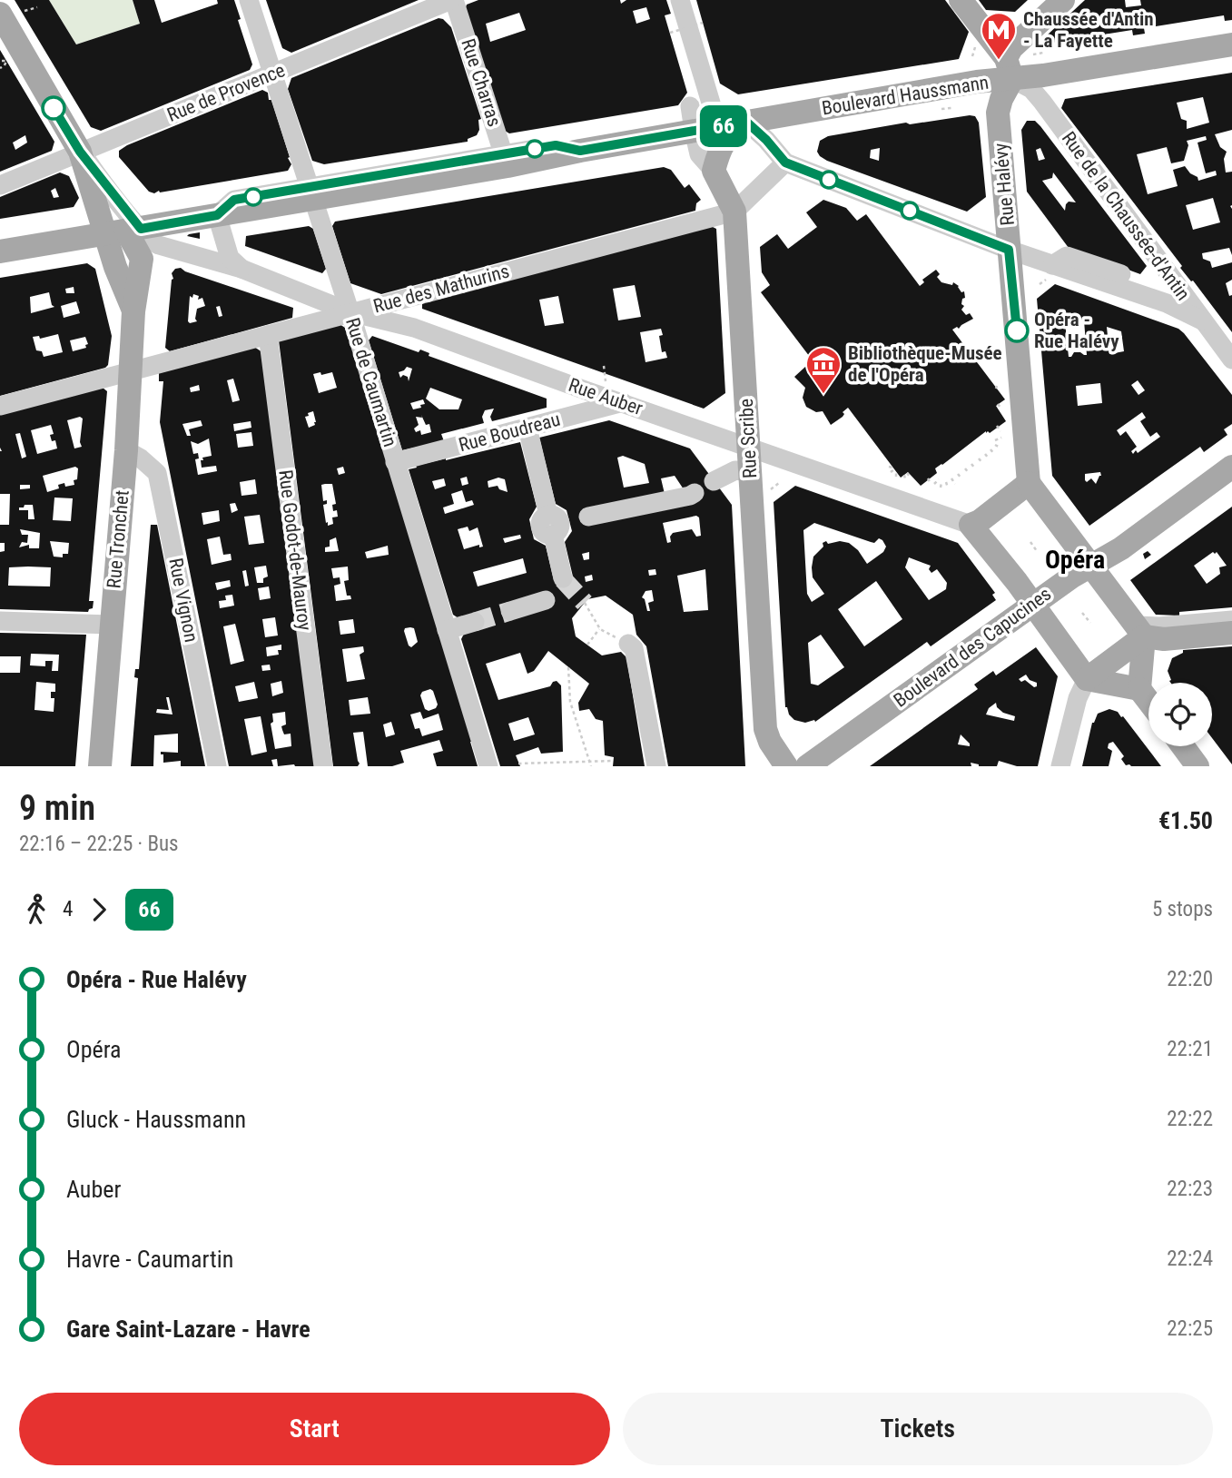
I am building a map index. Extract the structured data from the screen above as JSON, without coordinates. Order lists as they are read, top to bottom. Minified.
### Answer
{"streets":{"main road":["Boulevard Haussmann","Rue Halévy","Rue Scribe","Rue Tronchet","Boulevard des Capucines"],"street":["Rue Charras","Rue de Provence","Rue de la Chaussée-d'Antin","Rue des Mathurins","Rue de Caumartin","Rue Auber","Rue Boudreau","Rue Godot-de-Mauroy","Rue Vignon"]},"crossings":[["Rue Charras","Rue de Provence"],["Rue Charras","Boulevard Haussmann"],["Rue de Provence","Rue de Caumartin"],["Boulevard Haussmann","Rue Halévy"],["Boulevard Haussmann","Rue de la Chaussée-d'Antin"],["Boulevard Haussmann","Rue de Caumartin"],["Boulevard Haussmann","Rue Tronchet"],["Rue Halévy","Rue de la Chaussée-d'Antin"],["Rue des Mathurins","Rue de Caumartin"],["Rue des Mathurins","Rue Auber"],["Rue des Mathurins","Rue Scribe"],["Rue des Mathurins","Rue Tronchet"],["Rue des Mathurins","Rue Godot-de-Mauroy"],["Rue de Caumartin","Rue Auber"],["Rue de Caumartin","Rue Boudreau"],["Rue Auber","Rue Boudreau"],["Rue Auber","Rue Scribe"],["Rue Auber","Rue Tronchet"],["Rue Tronchet","Rue Vignon"]],"districts":["Opéra"],"places":{"metro station":["Chaussée d'Antin - La Fayette"],"other":["Opéra - Rue Halévy"],"museum":["Bibliothèque-Musée de l'Opéra"]},"lines":["bus line 66"],"page":{"on_map":"66","heading":["9 min","22:16 – 22:25 · Bus","€1.50"],"legs":["4","66","5 stops"],"list":[{"name":"Opéra - Rue Halévy","value":"22:20"},{"name":"Opéra","value":"22:21"},{"name":"Gluck - Haussmann","value":"22:22"},{"name":"Auber","value":"22:23"},{"name":"Havre - Caumartin","value":"22:24"},{"name":"Gare Saint-Lazare - Havre","value":"22:25"}],"buttons":["Start","Tickets"]}}
